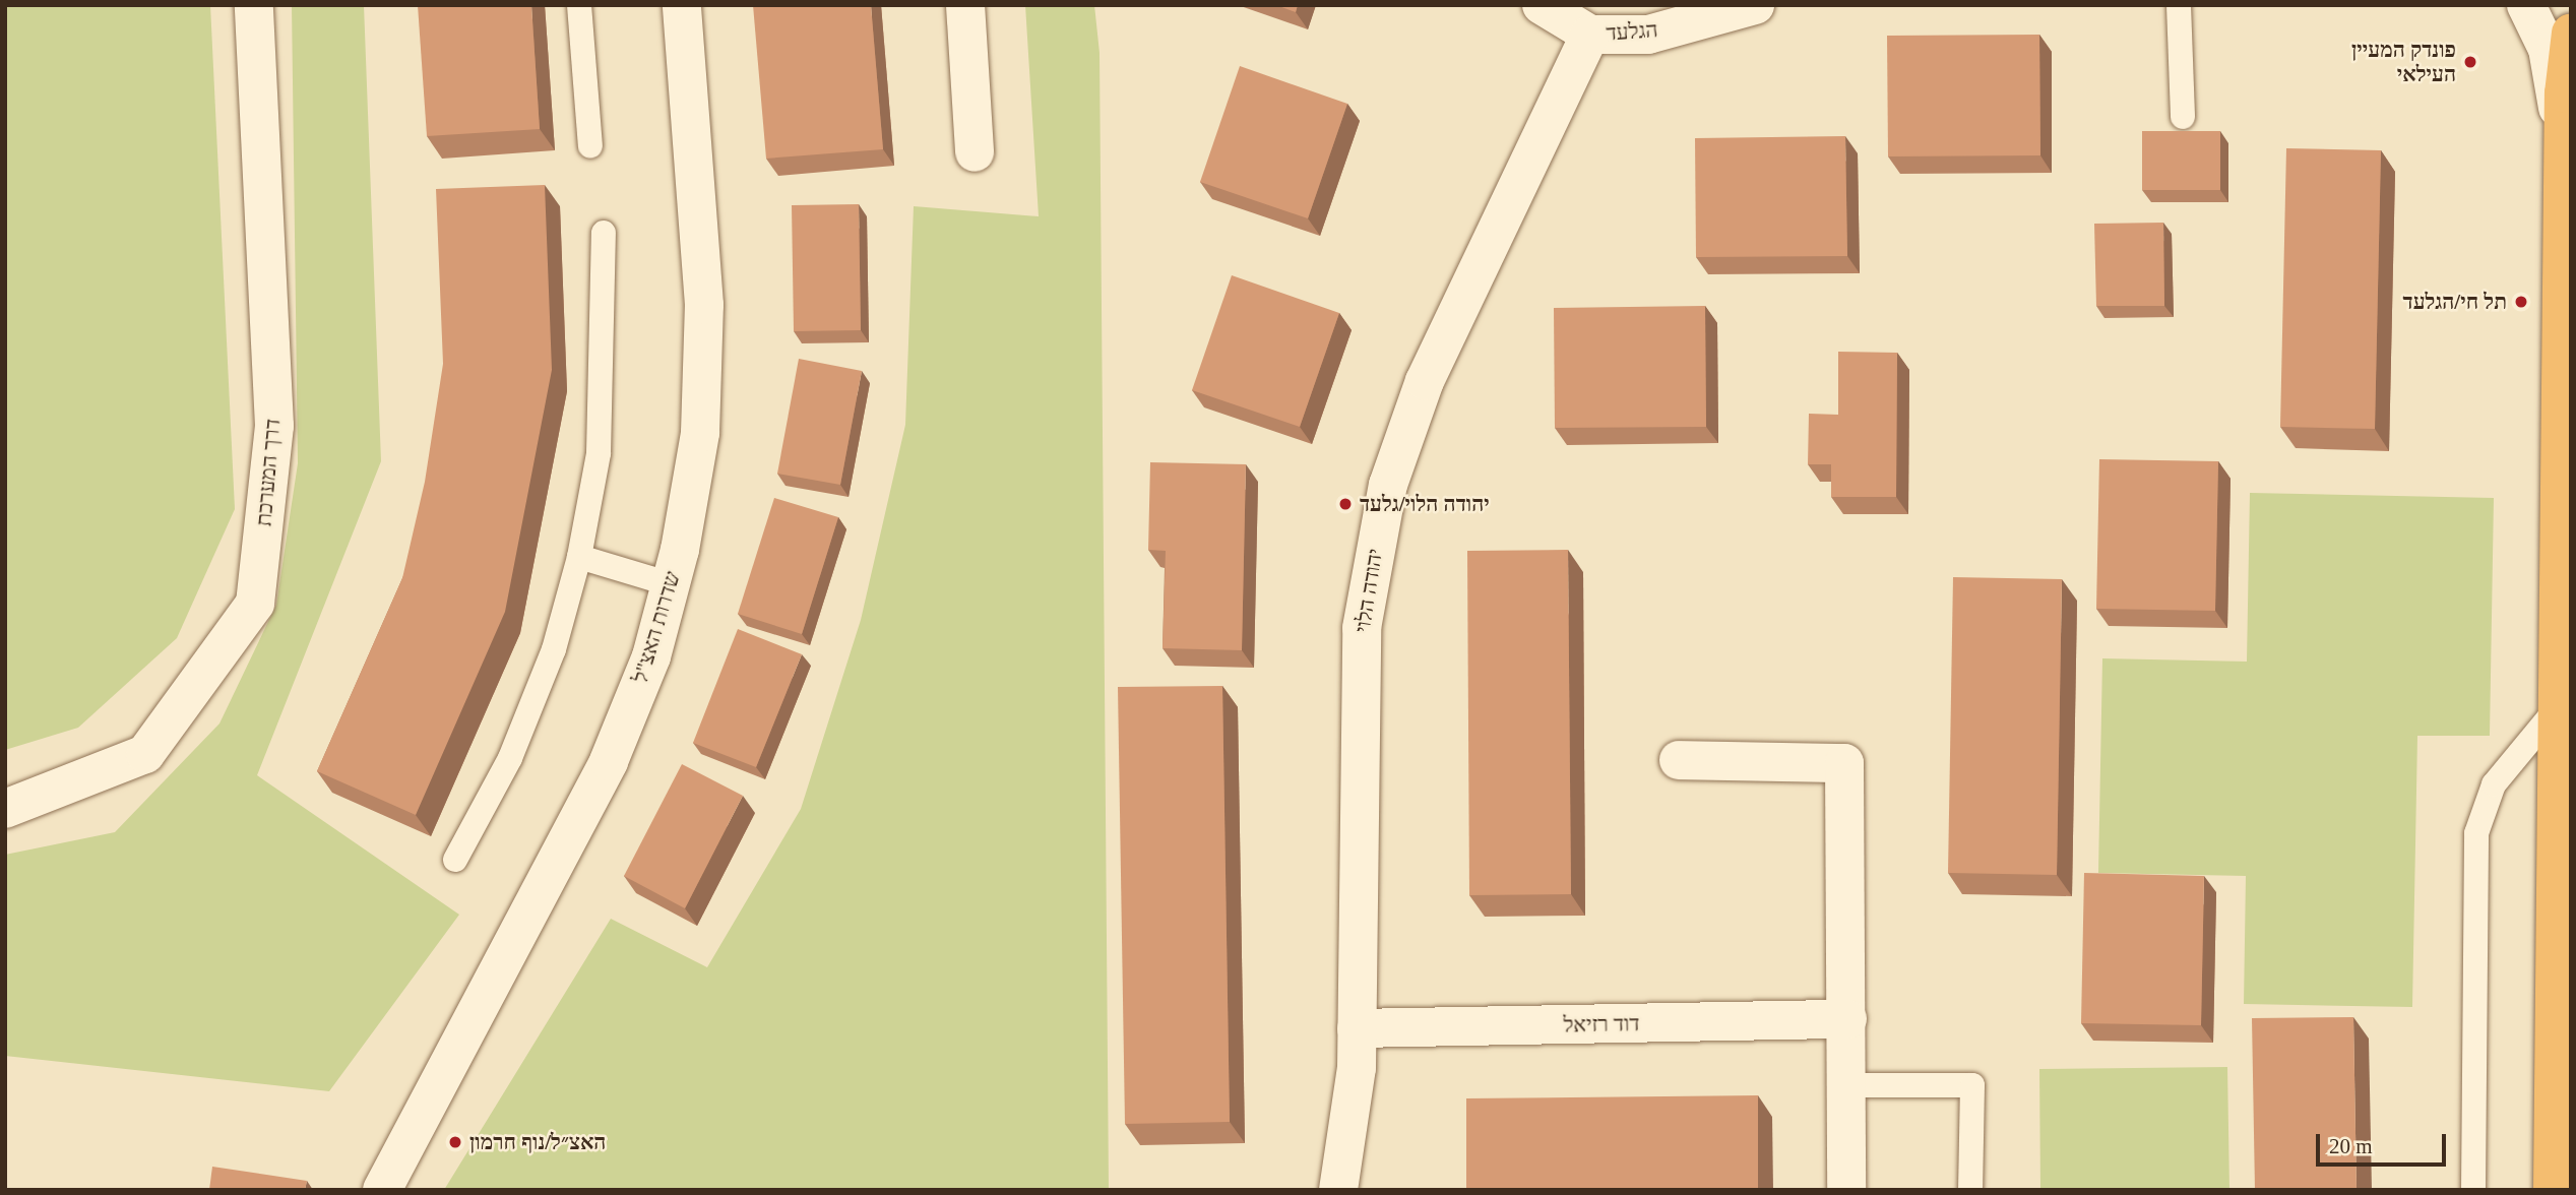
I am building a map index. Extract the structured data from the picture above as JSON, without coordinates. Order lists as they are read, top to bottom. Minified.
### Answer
{"streets":{"street":["הגלעד","דרך המערכת","יהודה הלוי","שדרות האצ\"ל","דוד רזיאל"]},"crossings":[["הגלעד","יהודה הלוי"],["יהודה הלוי","דוד רזיאל"]],"places":["פונדק המעיין העילאי","תל חי/הגלעד","יהודה הלוי/גלעד","האצ״ל/נוף חרמון"],"scale_bar":"20 m"}
